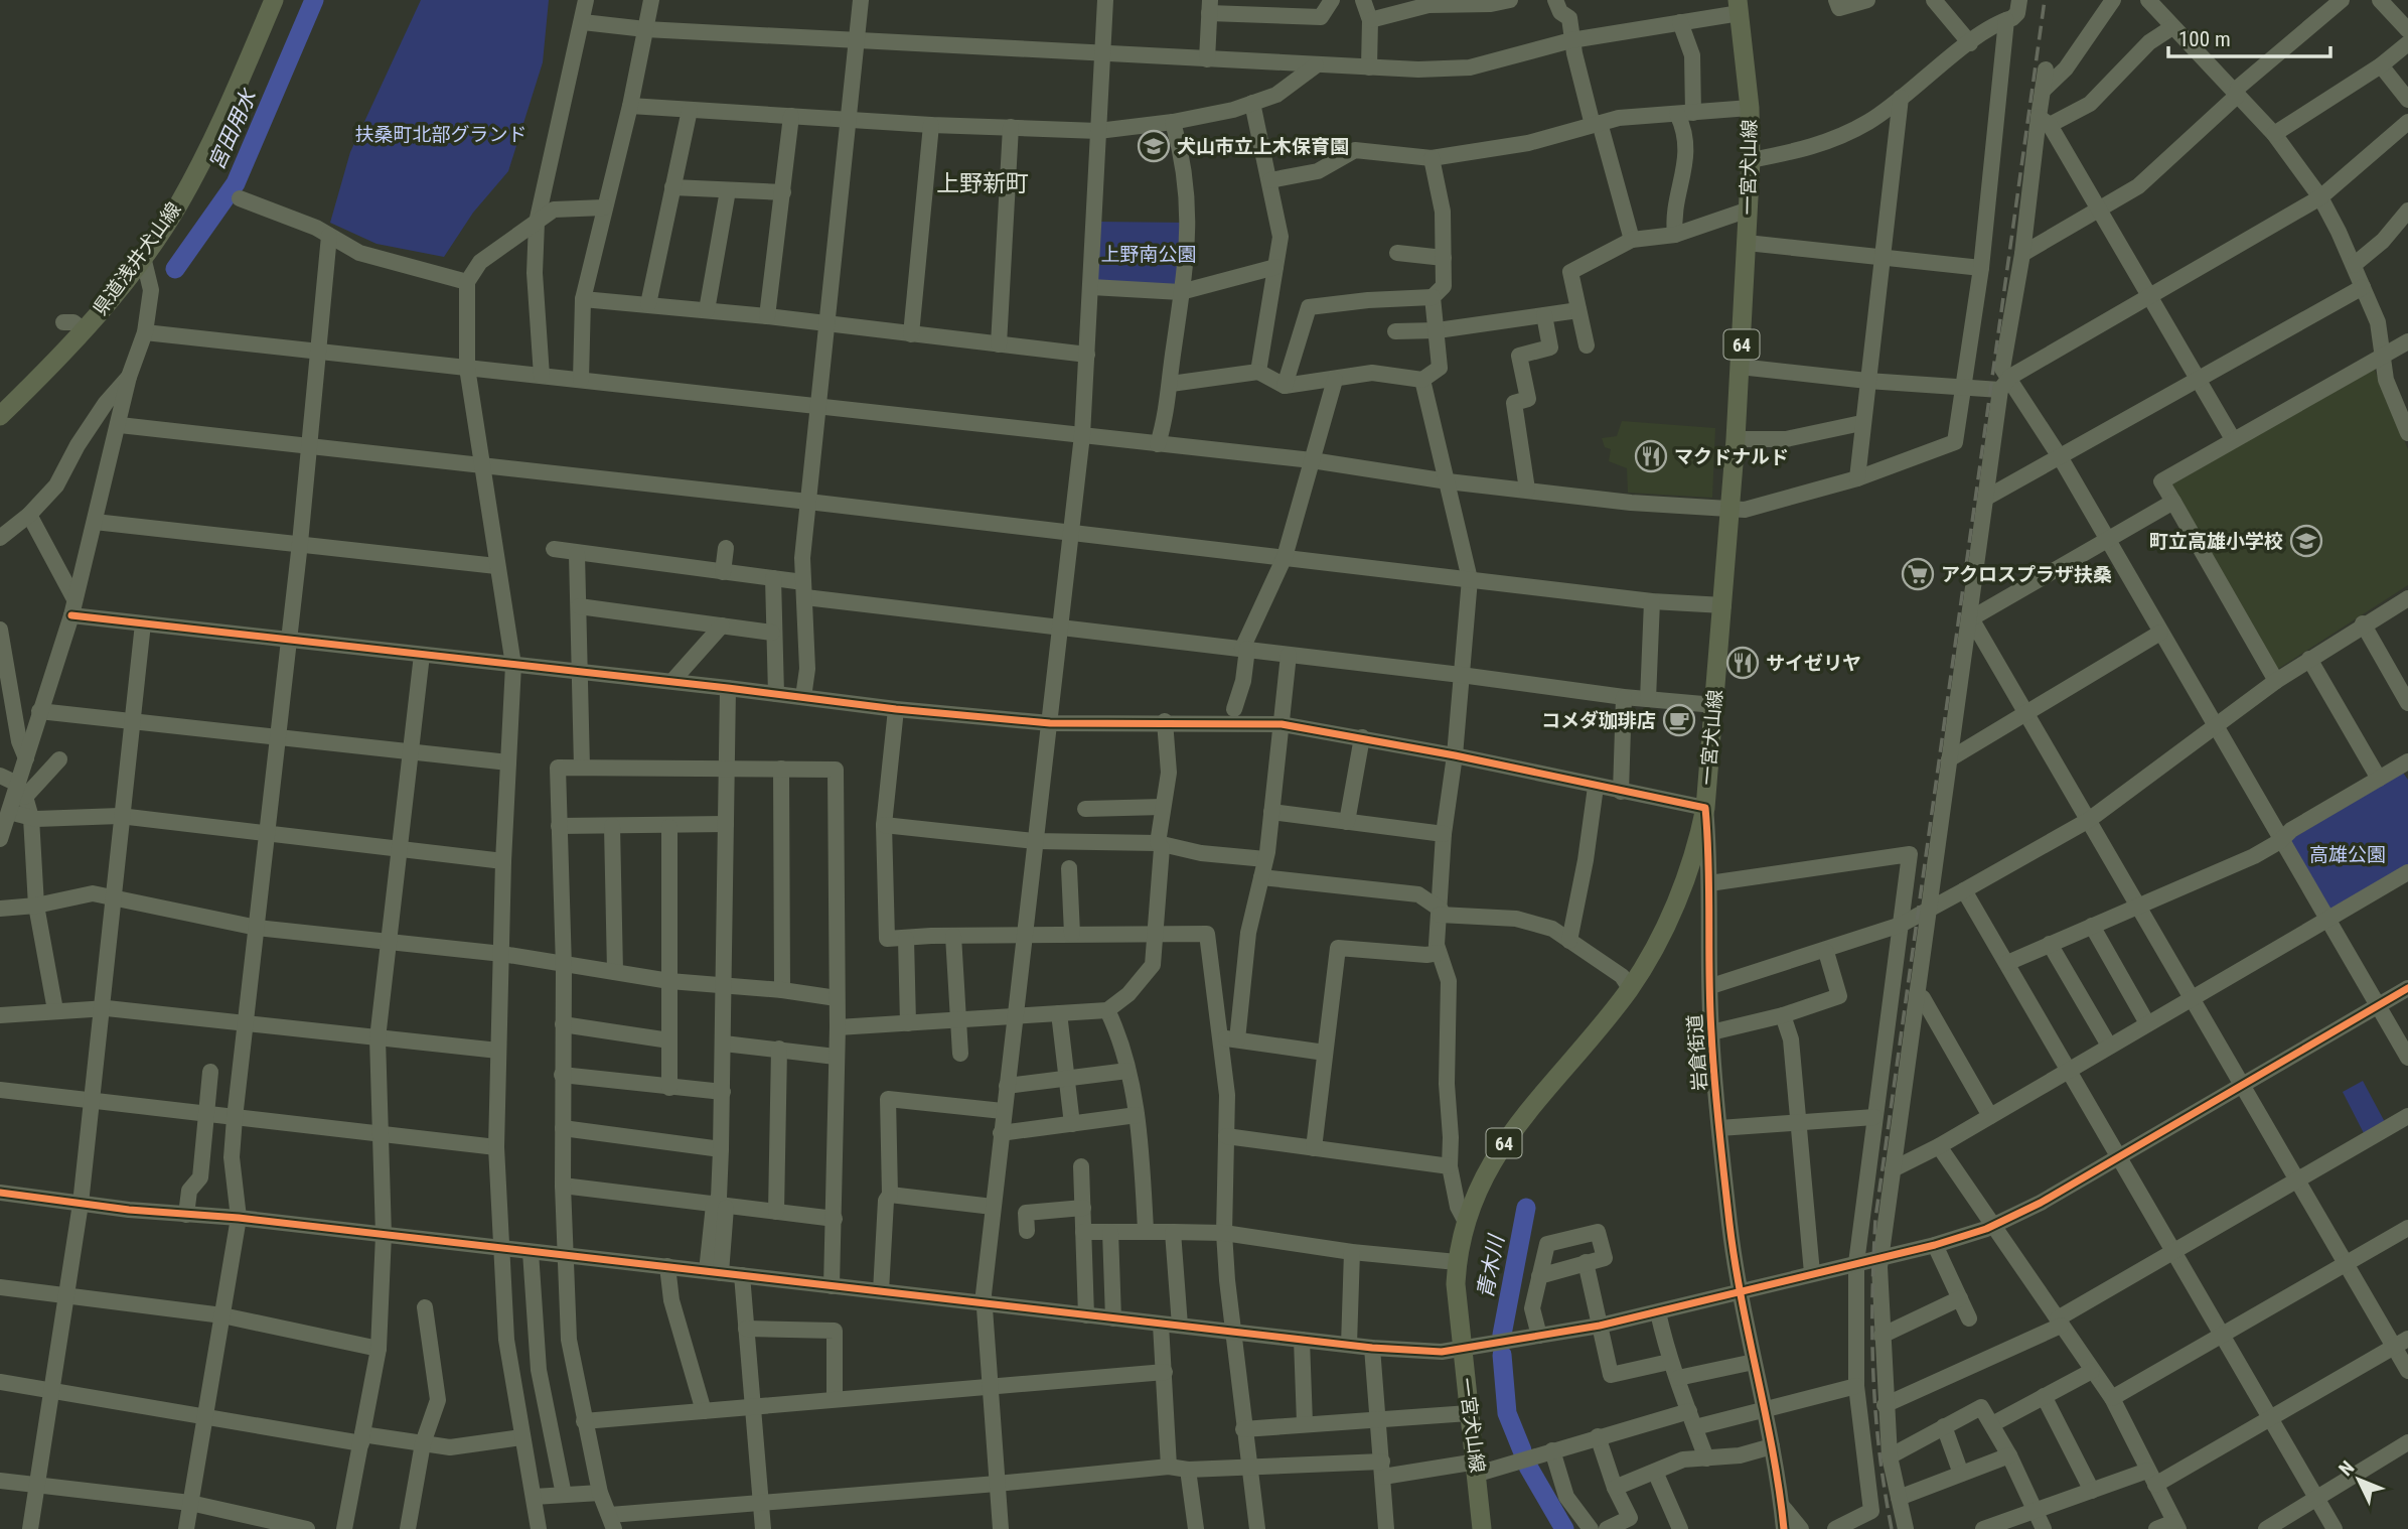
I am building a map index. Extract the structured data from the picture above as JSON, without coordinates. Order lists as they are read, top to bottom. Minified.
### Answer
{"streets":{"main road":["一宮犬山線","県道浅井犬山線","64"],"street":["岩倉街道"]},"crossings":[["一宮犬山線","岩倉街道"]],"districts":["上野新町"],"water":["宮田用水","青木川"],"parks":["扶桑町北部グランド","上野南公園","高雄公園"],"places":{"school or university":["犬山市立上木保育園","町立高雄小学校"],"restaurant":["マクドナルド","サイゼリヤ"],"supermarket":["アクロスプラザ扶桑"],"cafe":["コメダ珈琲店"]},"scale_bar":"100 m","north":"top left"}
